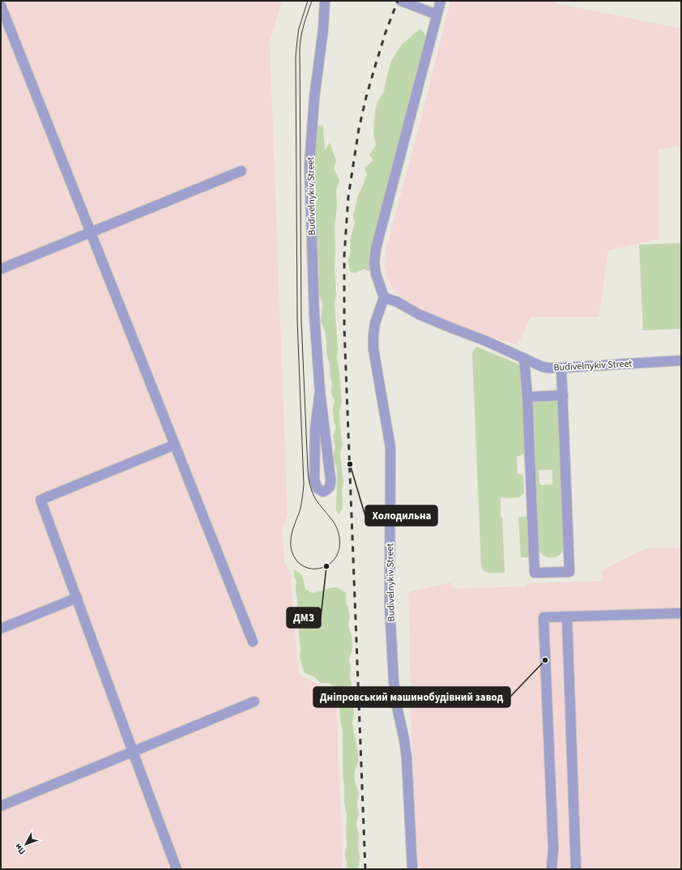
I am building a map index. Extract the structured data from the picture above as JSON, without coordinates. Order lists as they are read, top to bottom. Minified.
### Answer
{"streets":{"street":["Budivelnykiv Street"]},"places":["Холодильна","ДМЗ","Дніпровський машинобудівний завод"],"north":"bottom left"}
